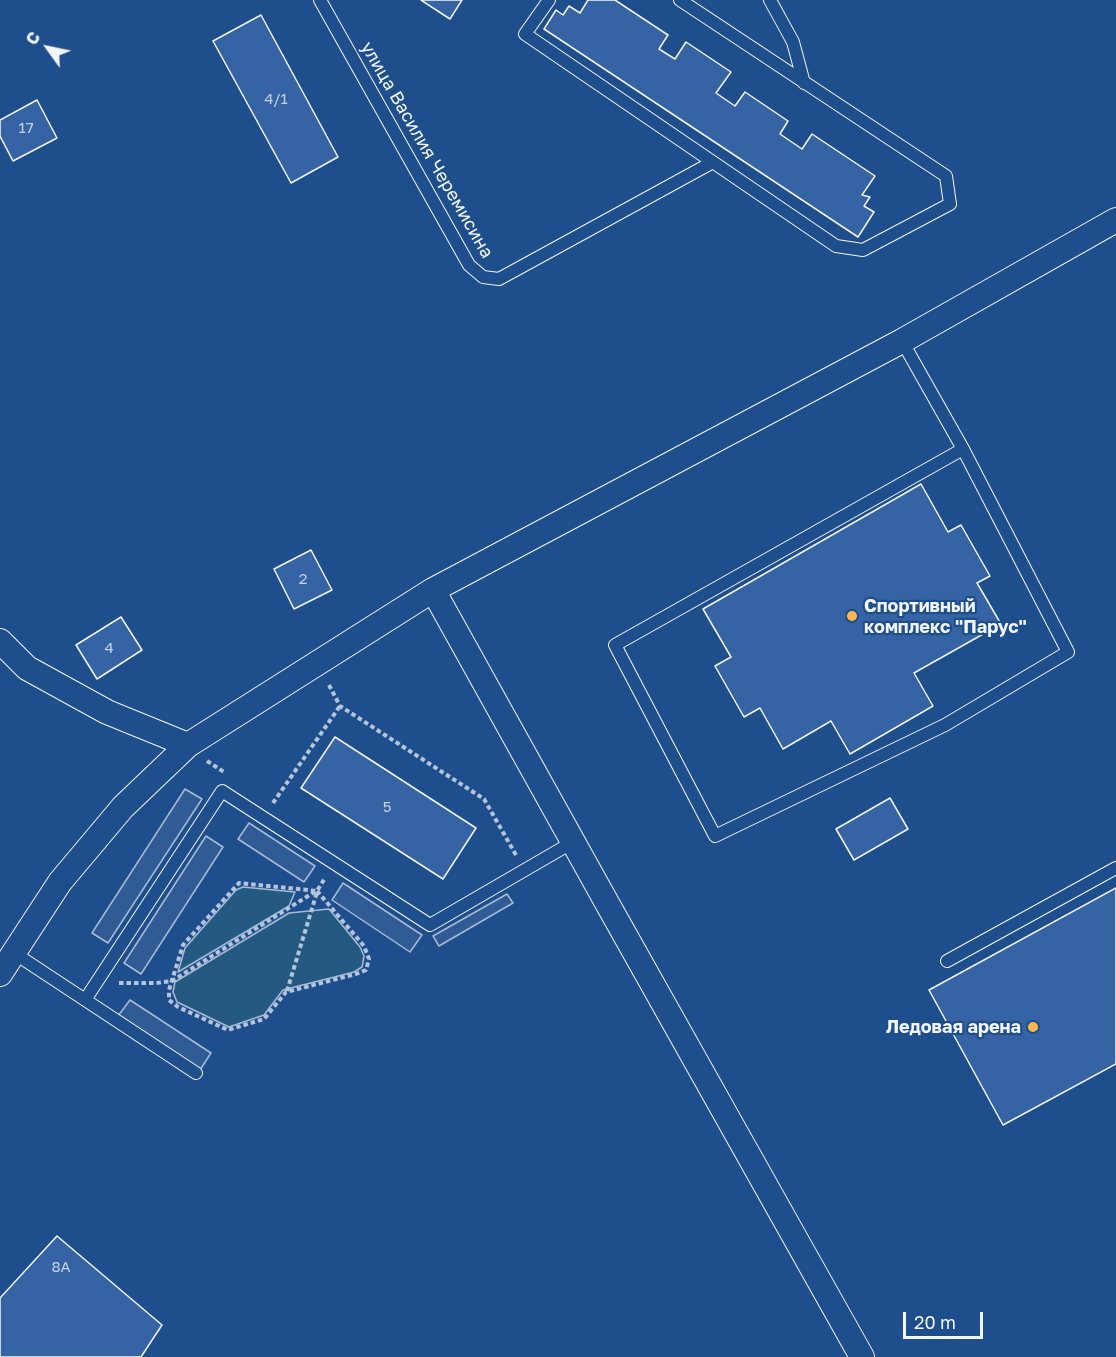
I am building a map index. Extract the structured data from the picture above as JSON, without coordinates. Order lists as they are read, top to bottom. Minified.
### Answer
{"streets":{"lane":["улица Василия Черемисина"]},"places":["Спортивный комплекс \"Парус\"","Ледовая арена"],"house_numbers":["4/1","17","2","4","5","8А"],"scale_bar":"20 m","north":"top left"}
